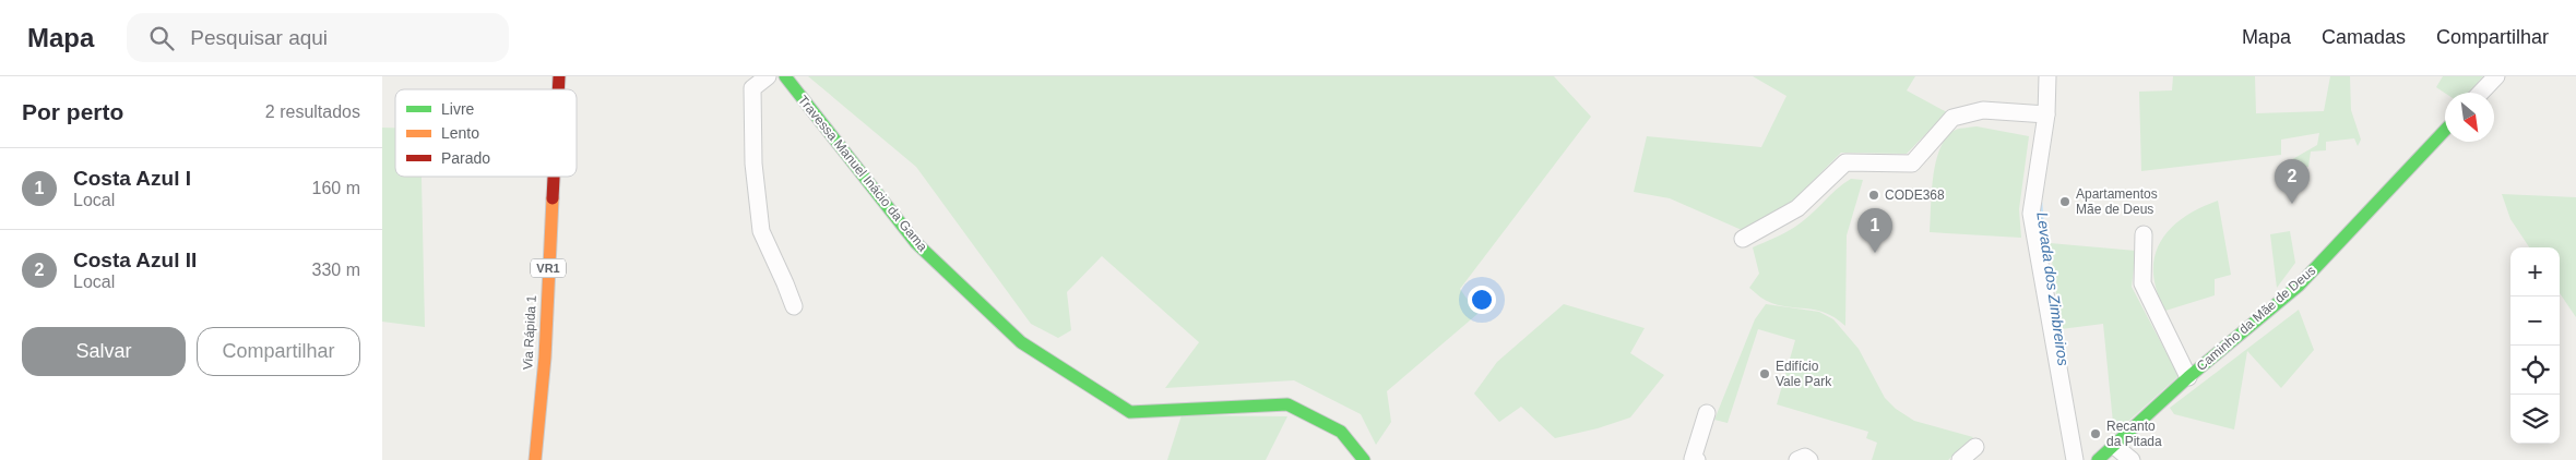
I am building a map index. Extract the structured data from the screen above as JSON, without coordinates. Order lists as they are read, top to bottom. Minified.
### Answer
{"streets":{"main road":["Travessa Manuel Inácio da Gama","VR1","Caminho da Mãe de Deus","Via Rápida 1"]},"water":["Levada dos Zimbreiros"],"places":["CODE368","Apartamentos Mãe de Deus","Edifício Vale Park","Recanto da Pitada"],"legend":["Livre","Lento","Parado"],"north":"bottom right","page":{"header":"Mapa","search":"Pesquisar aqui","nav":["Mapa","Camadas","Compartilhar"],"heading":["Por perto","2 resultados"],"list":[{"mark":"1","name":"Costa Azul I","note":"Local","value":"160 m"},{"mark":"2","name":"Costa Azul II","note":"Local","value":"330 m"}],"pins":["2","1"],"map_buttons":["+","−"],"buttons":["Salvar","Compartilhar"]}}
